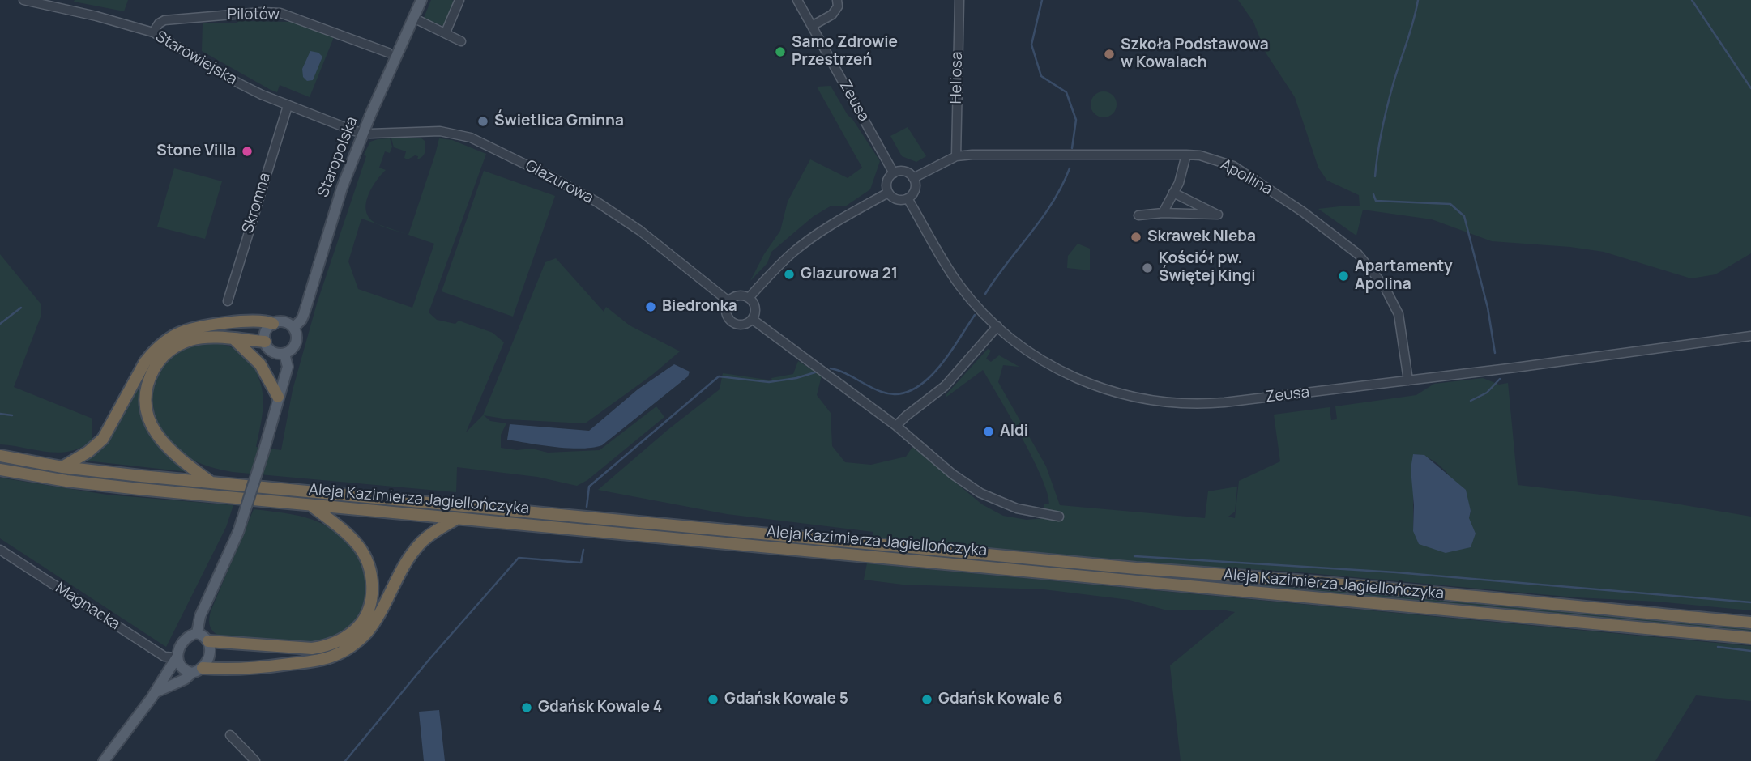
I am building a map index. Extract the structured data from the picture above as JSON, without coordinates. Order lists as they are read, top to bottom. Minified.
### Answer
{"streets":{"highway":["Aleja Kazimierza Jagiellończyka"],"main road":["Staropolska"],"street":["Pilotów","Starowiejska","Heliosa","Zeusa","Apollina","Glazurowa","Skromna","Magnacka"]},"crossings":[["Pilotów","Starowiejska"],["Starowiejska","Staropolska"],["Starowiejska","Glazurowa"],["Starowiejska","Skromna"],["Heliosa","Apollina"],["Zeusa","Apollina"],["Staropolska","Glazurowa"],["Staropolska","Magnacka"]],"places":["Samo Zdrowie Przestrzeń","Szkoła Podstawowa w Kowalach","Świetlica Gminna","Stone Villa","Skrawek Nieba","Kościół pw. Świętej Kingi","Glazurowa 21","Apartamenty Apolina","Biedronka","Aldi","Gdańsk Kowale 5","Gdańsk Kowale 6","Gdańsk Kowale 4"]}
